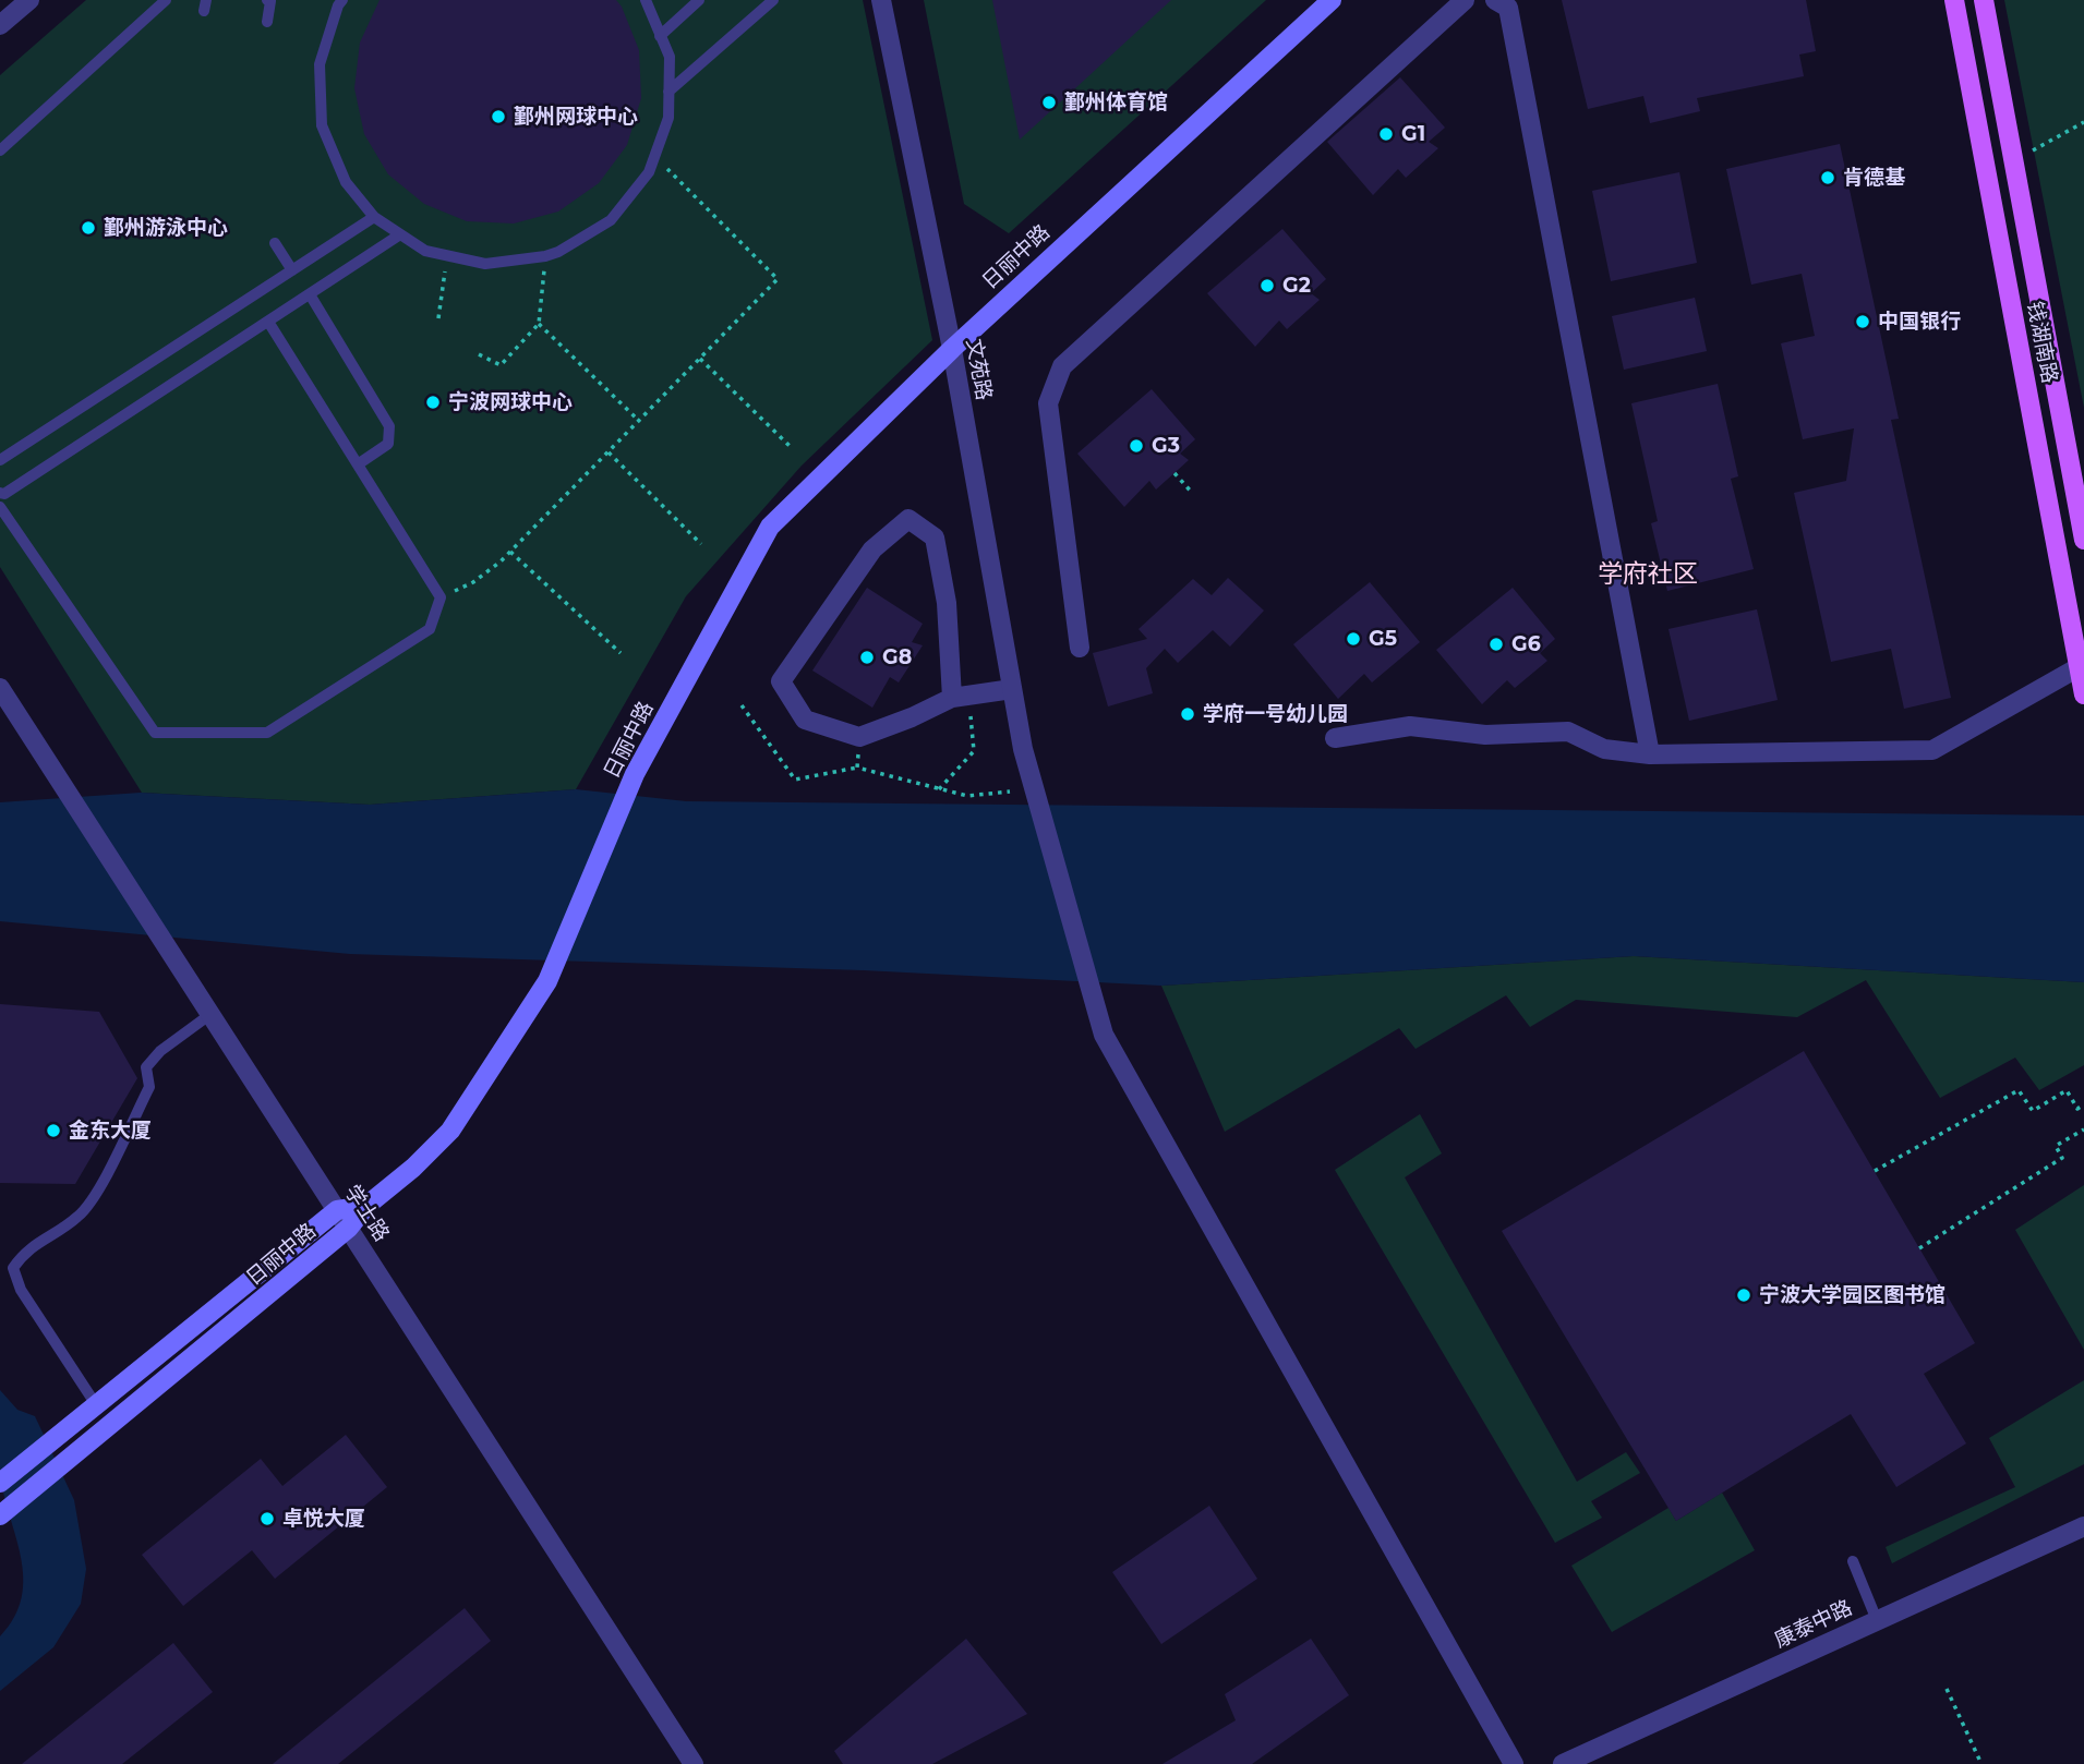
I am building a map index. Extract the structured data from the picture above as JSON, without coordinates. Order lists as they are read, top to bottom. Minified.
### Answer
{"streets":{"main road":["日丽中路","钱湖南路"],"street":["文苑路","学士路","康泰中路"]},"crossings":[["日丽中路","文苑路"],["日丽中路","学士路"]],"districts":["学府社区"],"places":["鄞州体育馆","鄞州网球中心","G1","肯德基","鄞州游泳中心","G2","中国银行","宁波网球中心","G3","G5","G6","G8","学府一号幼儿园","金东大厦","宁波大学园区图书馆","卓悦大厦"]}
